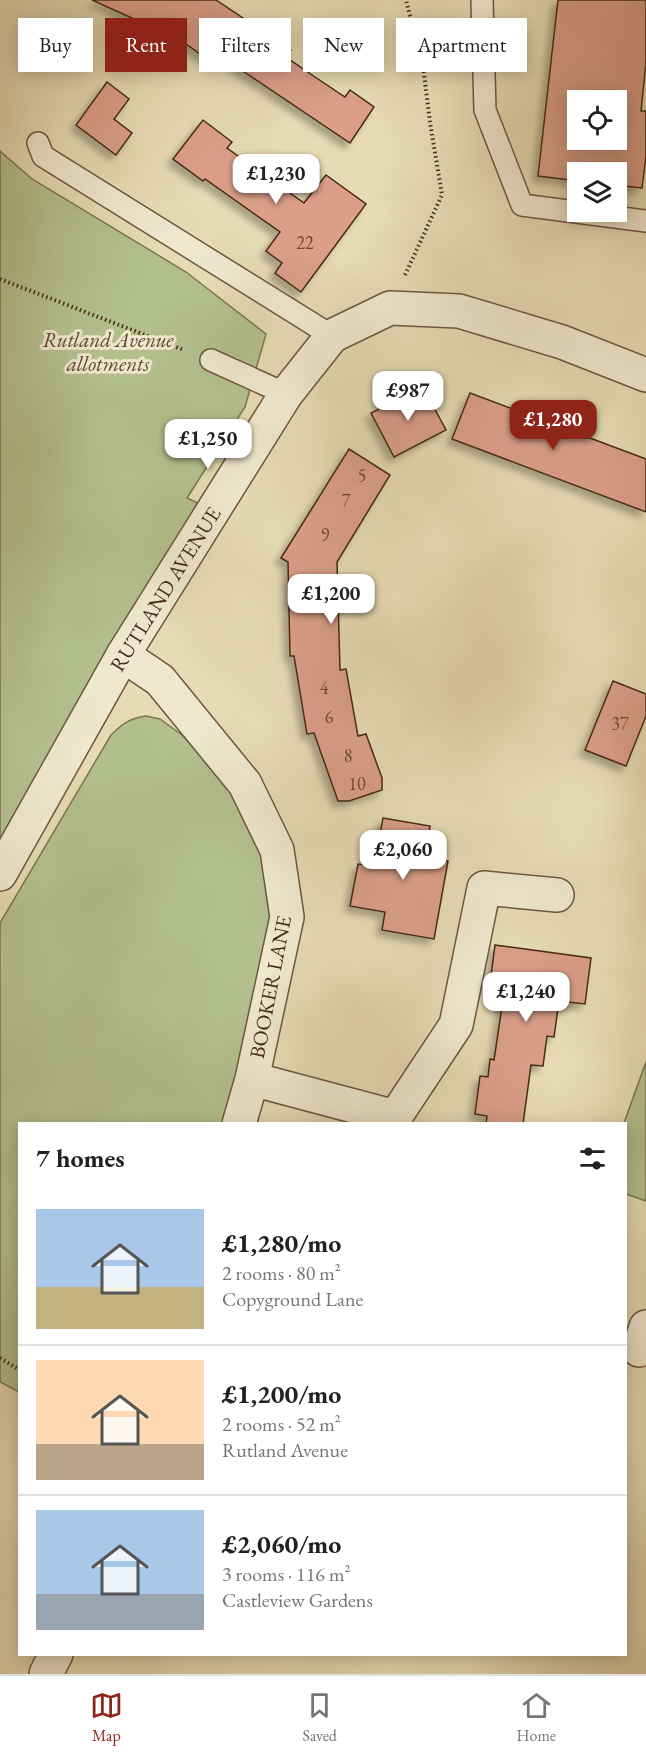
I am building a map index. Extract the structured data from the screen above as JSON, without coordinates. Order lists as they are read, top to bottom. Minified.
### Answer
{"streets":{"street":["RUTLAND AVENUE","BOOKER LANE"]},"crossings":[["RUTLAND AVENUE","BOOKER LANE"]],"parks":["Rutland Avenue allotments"],"house_numbers":["22","5","7","9","4","6","37","8","10"],"page":{"chip":["Buy","Rent","Filters","New","Apartment"],"price":["£1,230","£987","£1,280","£1,250","£1,200","£2,060","£1,240"],"heading":"7 homes","list":[{"name":"£1,280/mo","note":"2 rooms · 80 m² · Copyground Lane"},{"name":"£1,200/mo","note":"2 rooms · 52 m² · Rutland Avenue"},{"name":"£2,060/mo","note":"3 rooms · 116 m² · Castleview Gardens"}],"tabs":["Map","Saved","Home"]}}
